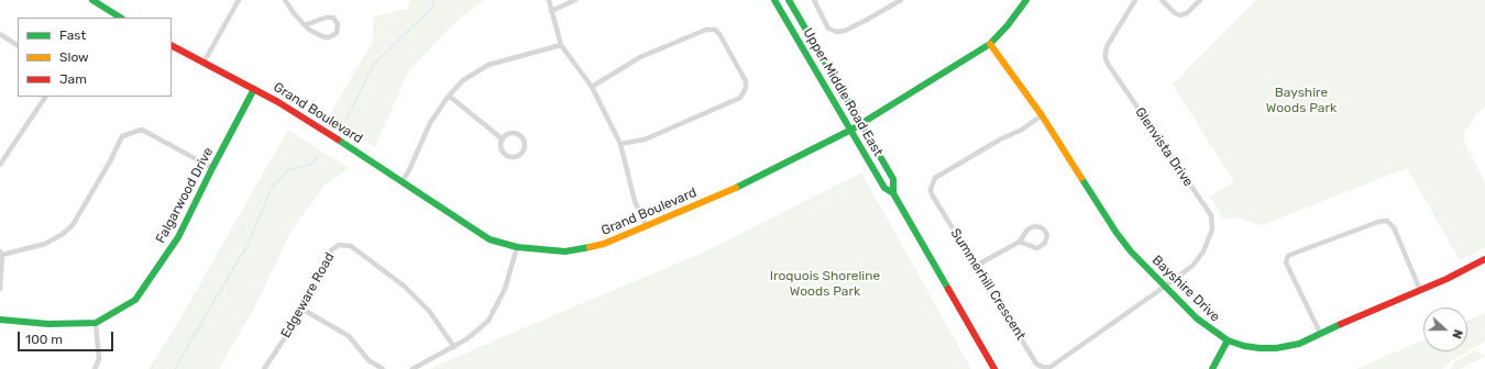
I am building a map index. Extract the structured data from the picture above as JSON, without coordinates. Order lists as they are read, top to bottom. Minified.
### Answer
{"streets":{"street":["Upper Middle Road East","Grand Boulevard","Glenvista Drive","Falgarwood Drive","Summerhill Crescent","Bayshire Drive","Edgeware Road"]},"crossings":[["Upper Middle Road East","Grand Boulevard"],["Grand Boulevard","Falgarwood Drive"],["Grand Boulevard","Bayshire Drive"],["Glenvista Drive","Summerhill Crescent"],["Glenvista Drive","Bayshire Drive"],["Summerhill Crescent","Bayshire Drive"]],"parks":["Bayshire Woods Park","Iroquois Shoreline Woods Park"],"legend":["Fast","Slow","Jam"],"scale_bar":"100 m","north":"right"}
